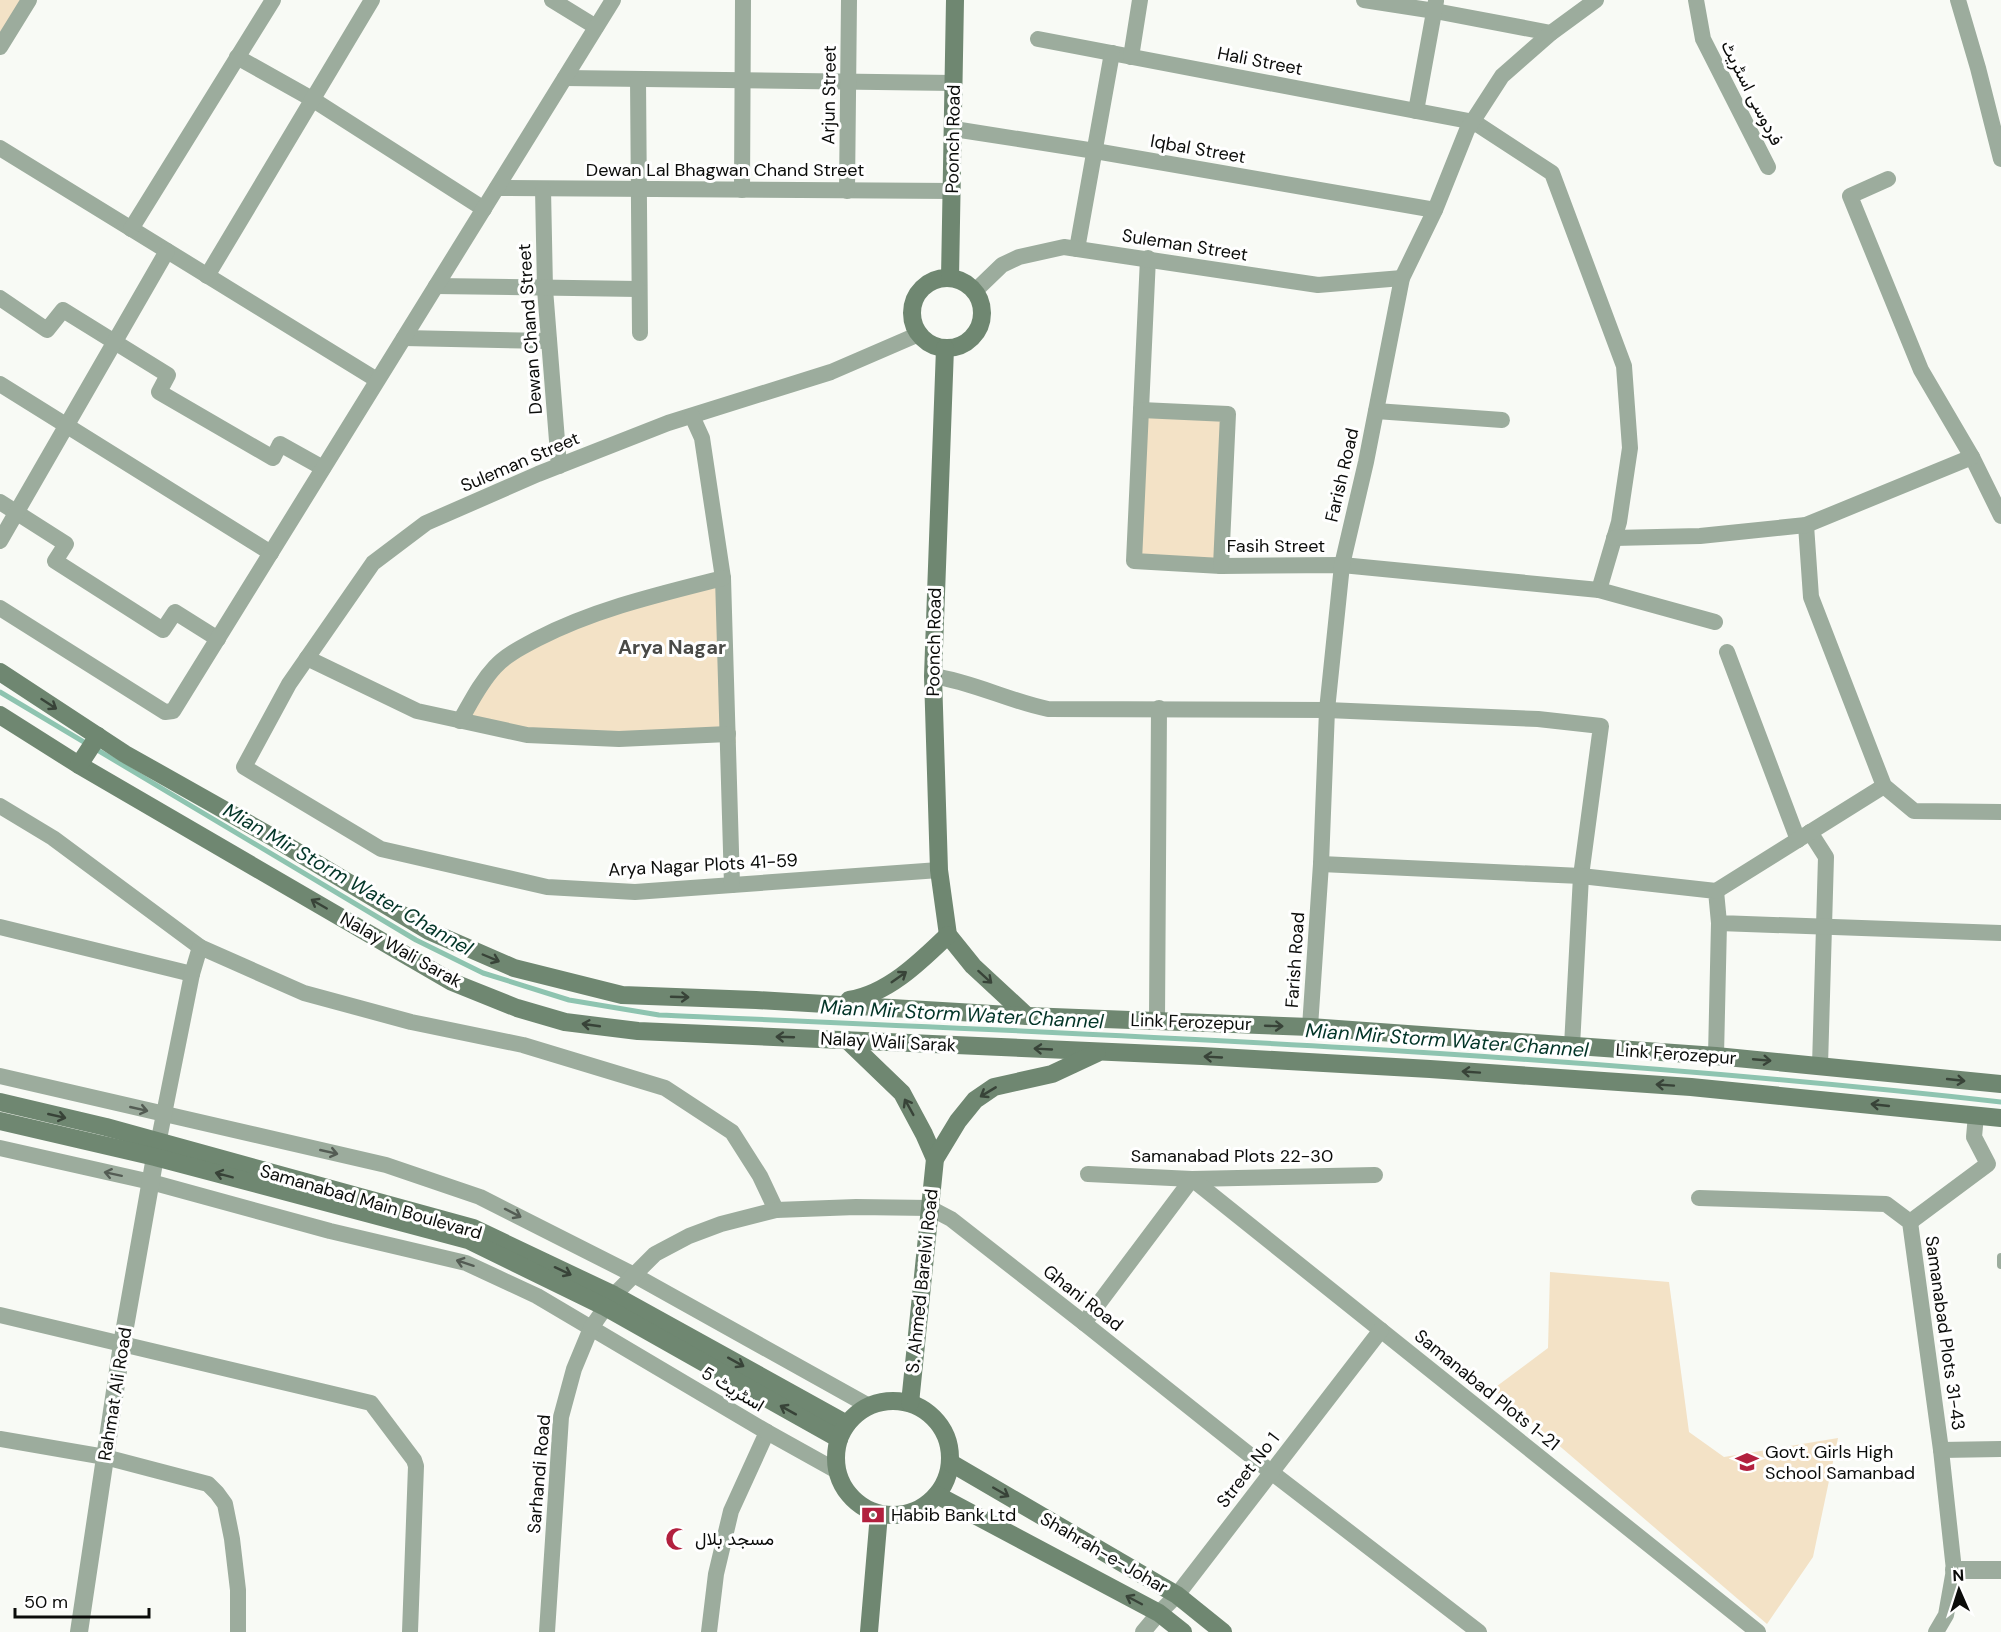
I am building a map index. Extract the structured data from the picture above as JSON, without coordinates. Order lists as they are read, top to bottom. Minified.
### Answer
{"streets":{"main road":["Poonch Road","Nalay Wali Sarak","Link Ferozepur","Samanabad Main Boulevard","S. Ahmed Barelvi Road","Shahrah-e-Johar"],"street":["Hali Street","فردوسی اسٹریٹ","Arjun Street","Iqbal Street","Dewan Lal Bhagwan Chand Street","Suleman Street","Dewan Chand Street","Farish Road","Fasih Street","Arya Nagar Plots 41-59","Samanabad Plots 22-30","Ghani Road","Samanabad Plots 31-43","اسٹریٹ 5","Samanabad Plots 1-21","Rahmat Ali Road","Street No 1","Sarhandi Road"]},"crossings":[["Hali Street","Farish Road"],["Arjun Street","Dewan Lal Bhagwan Chand Street"],["Poonch Road","Iqbal Street"],["Poonch Road","Dewan Lal Bhagwan Chand Street"],["Poonch Road","Suleman Street"],["Poonch Road","Arya Nagar Plots 41-59"],["Iqbal Street","Farish Road"],["Dewan Lal Bhagwan Chand Street","Dewan Chand Street"],["Suleman Street","Dewan Chand Street"],["Suleman Street","Farish Road"],["Suleman Street","Fasih Street"],["Suleman Street","Arya Nagar Plots 41-59"],["Farish Road","Fasih Street"],["Farish Road","Link Ferozepur"],["Nalay Wali Sarak","Link Ferozepur"],["Nalay Wali Sarak","S. Ahmed Barelvi Road"],["Link Ferozepur","S. Ahmed Barelvi Road"],["Samanabad Plots 22-30","Samanabad Plots 1-21"],["Samanabad Main Boulevard","S. Ahmed Barelvi Road"],["Samanabad Main Boulevard","Ghani Road"],["Samanabad Main Boulevard","Rahmat Ali Road"],["Samanabad Main Boulevard","Sarhandi Road"],["Samanabad Main Boulevard","Shahrah-e-Johar"],["S. Ahmed Barelvi Road","Ghani Road"],["S. Ahmed Barelvi Road","Shahrah-e-Johar"],["Ghani Road","Street No 1"],["Ghani Road","Sarhandi Road"],["اسٹریٹ 5","Rahmat Ali Road"],["اسٹریٹ 5","Sarhandi Road"],["Samanabad Plots 1-21","Street No 1"],["Street No 1","Shahrah-e-Johar"]],"districts":["Arya Nagar"],"water":["Mian Mir Storm Water Channel"],"places":{"school or university":["Govt. Girls High School Samanbad"],"bank":["Habib Bank Ltd"],"mosque":["مسجد بلال"]},"scale_bar":"50 m","north":"top"}
